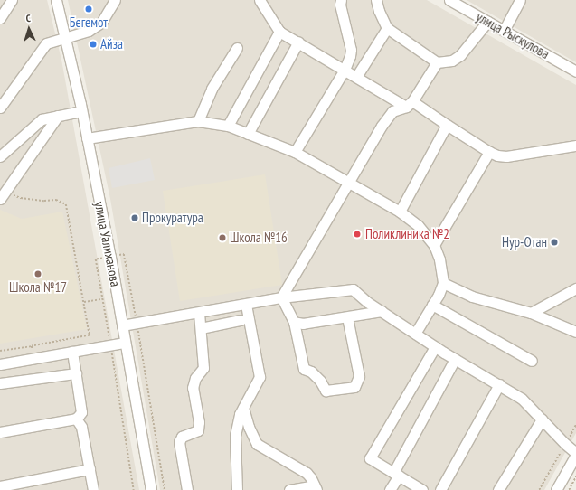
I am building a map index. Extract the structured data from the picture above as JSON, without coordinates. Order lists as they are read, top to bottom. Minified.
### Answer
{"streets":{"street":["улица Рыскулова","улица Уалиханова"]},"places":["Бегемот","Айза","Прокуратура","Поликлиника №2","Школа №16","Нур-Отан","Школа №17"],"north":"top"}
